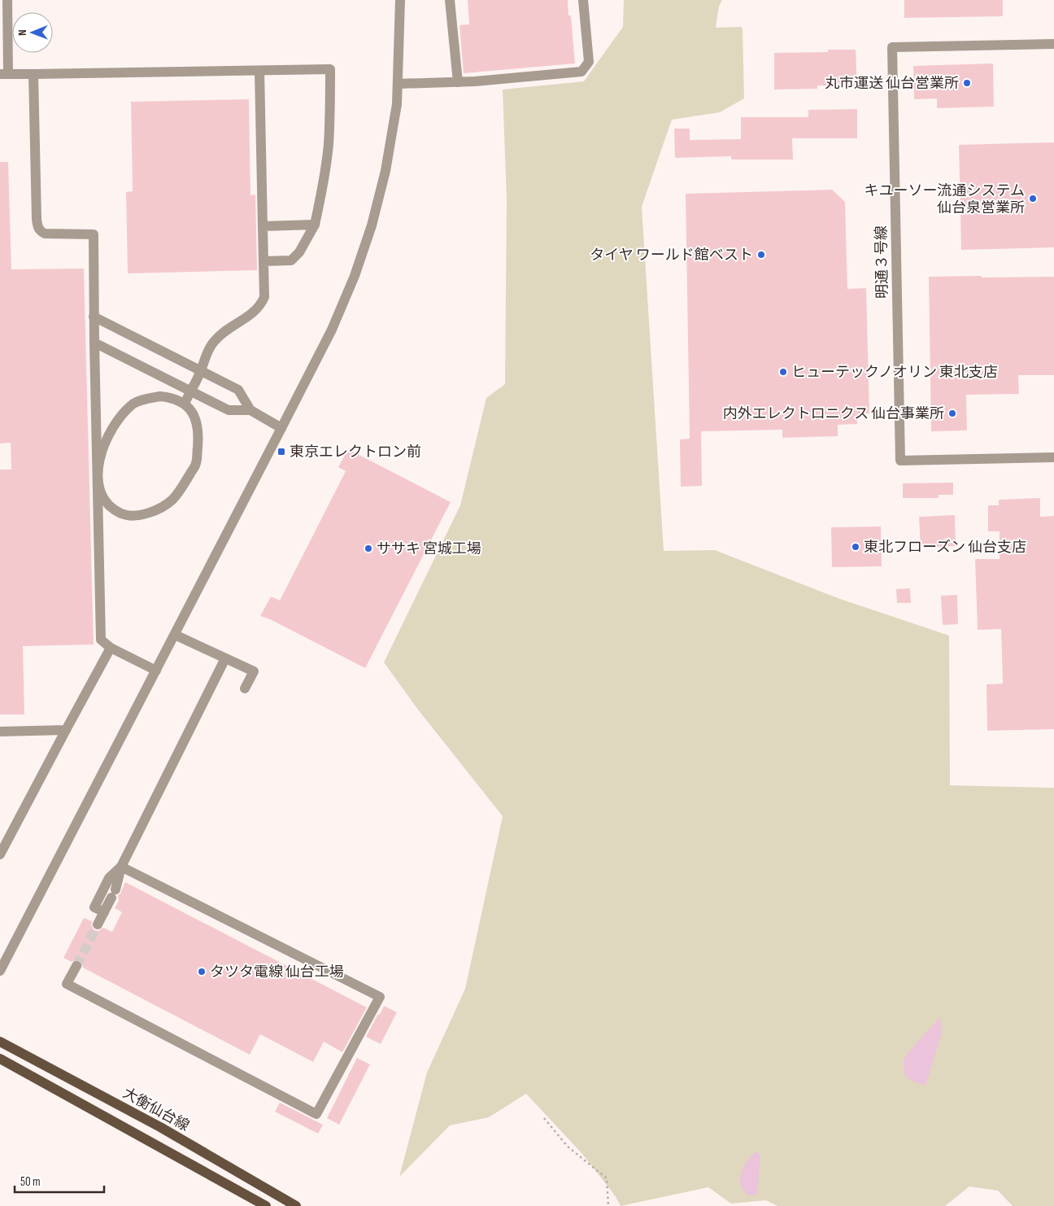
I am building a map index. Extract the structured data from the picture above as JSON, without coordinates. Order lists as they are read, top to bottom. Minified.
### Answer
{"streets":{"main road":["大衡仙台線"],"street":["明通３号線"]},"places":{"other":["丸市運送 仙台営業所","キユーソー流通システム 仙台泉営業所","タイヤ ワールド館ベスト","ヒューテックノオリン 東北支店","内外エレクトロニクス 仙台事業所","東北フローズン 仙台支店","ササキ 宮城工場","タツタ電線 仙台工場"],"transit":["東京エレクトロン前"]},"scale_bar":"50 m","north":"left"}
